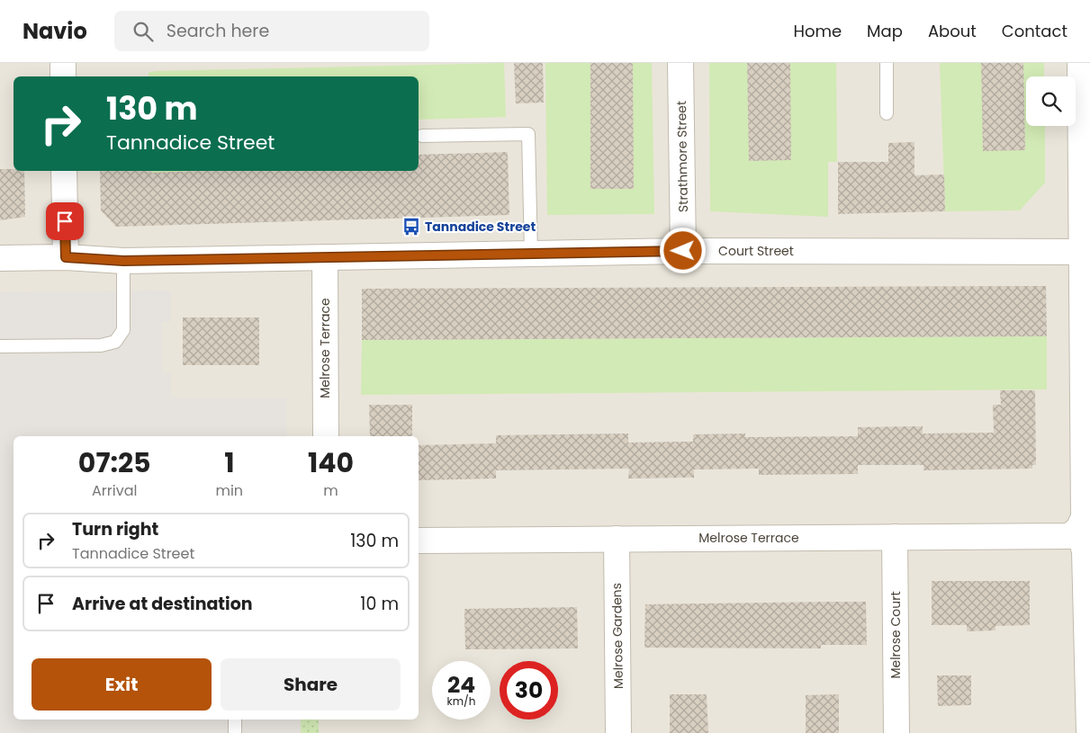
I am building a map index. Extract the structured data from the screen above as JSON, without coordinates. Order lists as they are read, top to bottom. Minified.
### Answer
{"streets":{"street":["Strathmore Street","Court Street","Melrose Terrace","Melrose Court","Melrose Gardens"]},"crossings":[["Strathmore Street","Court Street"],["Court Street","Melrose Terrace"],["Melrose Terrace","Melrose Court"],["Melrose Terrace","Melrose Gardens"]],"places":{"bus stop":["Tannadice Street"]},"page":{"header":"Navio","search":"Search here","nav":["Home","Map","About","Contact"],"turn":["130 m","Tannadice Street"],"eta":["07:25","Arrival","1","min","140","m"],"list":[{"name":"Turn right","note":"Tannadice Street","value":"130 m"},{"name":"Arrive at destination","value":"10 m"}],"buttons":["Exit","Share"],"speed":"24 km/h","limit":"30"}}
